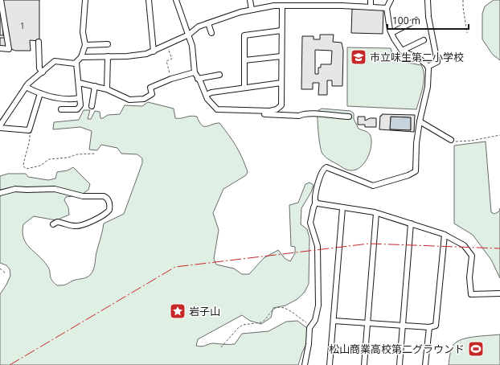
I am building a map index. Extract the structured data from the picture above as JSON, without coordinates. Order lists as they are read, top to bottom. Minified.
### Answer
{"places":{"school or university":["市立味生第二小学校"],"place":["岩子山"],"sports":["松山商業高校第二グラウンド"]},"house_numbers":["1"],"scale_bar":"100 m"}
